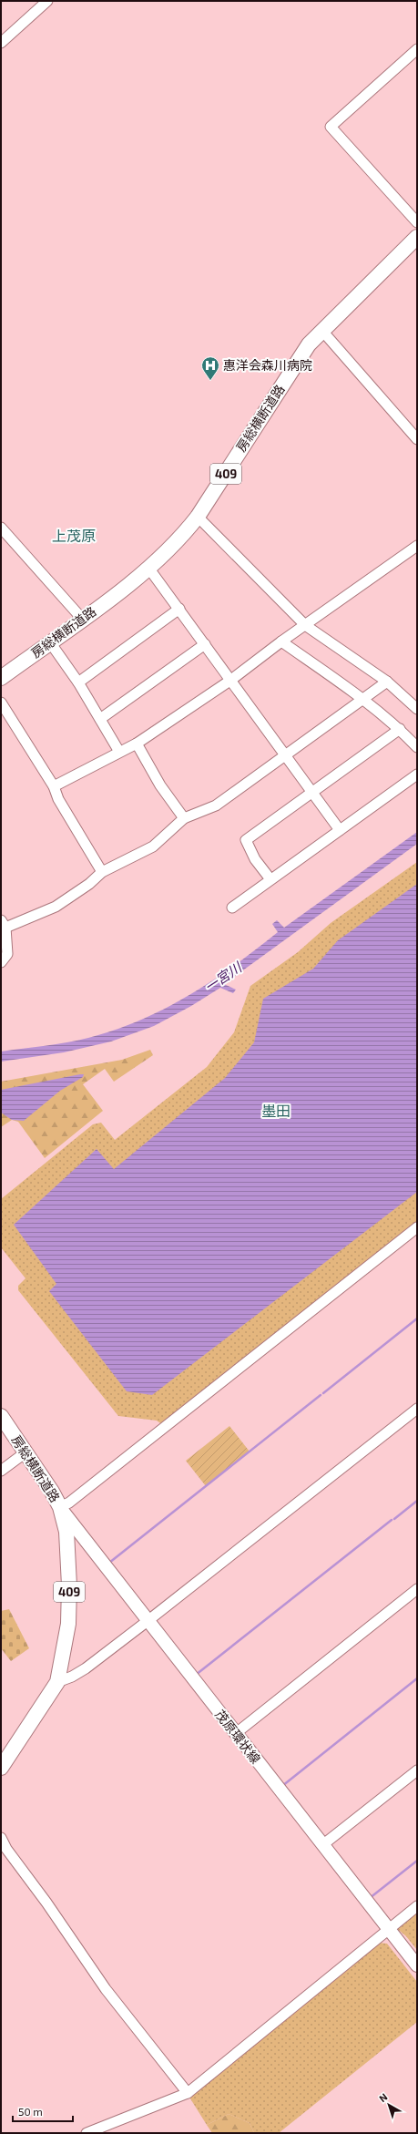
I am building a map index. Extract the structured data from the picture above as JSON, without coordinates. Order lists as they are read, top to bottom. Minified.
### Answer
{"streets":{"highway":["房総横断道路","409"],"main road":["茂原環状線"]},"crossings":[["房総横断道路","茂原環状線"]],"districts":["上茂原","墨田"],"water":["一宮川"],"places":{"hospital":["惠洋会森川病院"]},"scale_bar":"50 m","north":"top left"}
